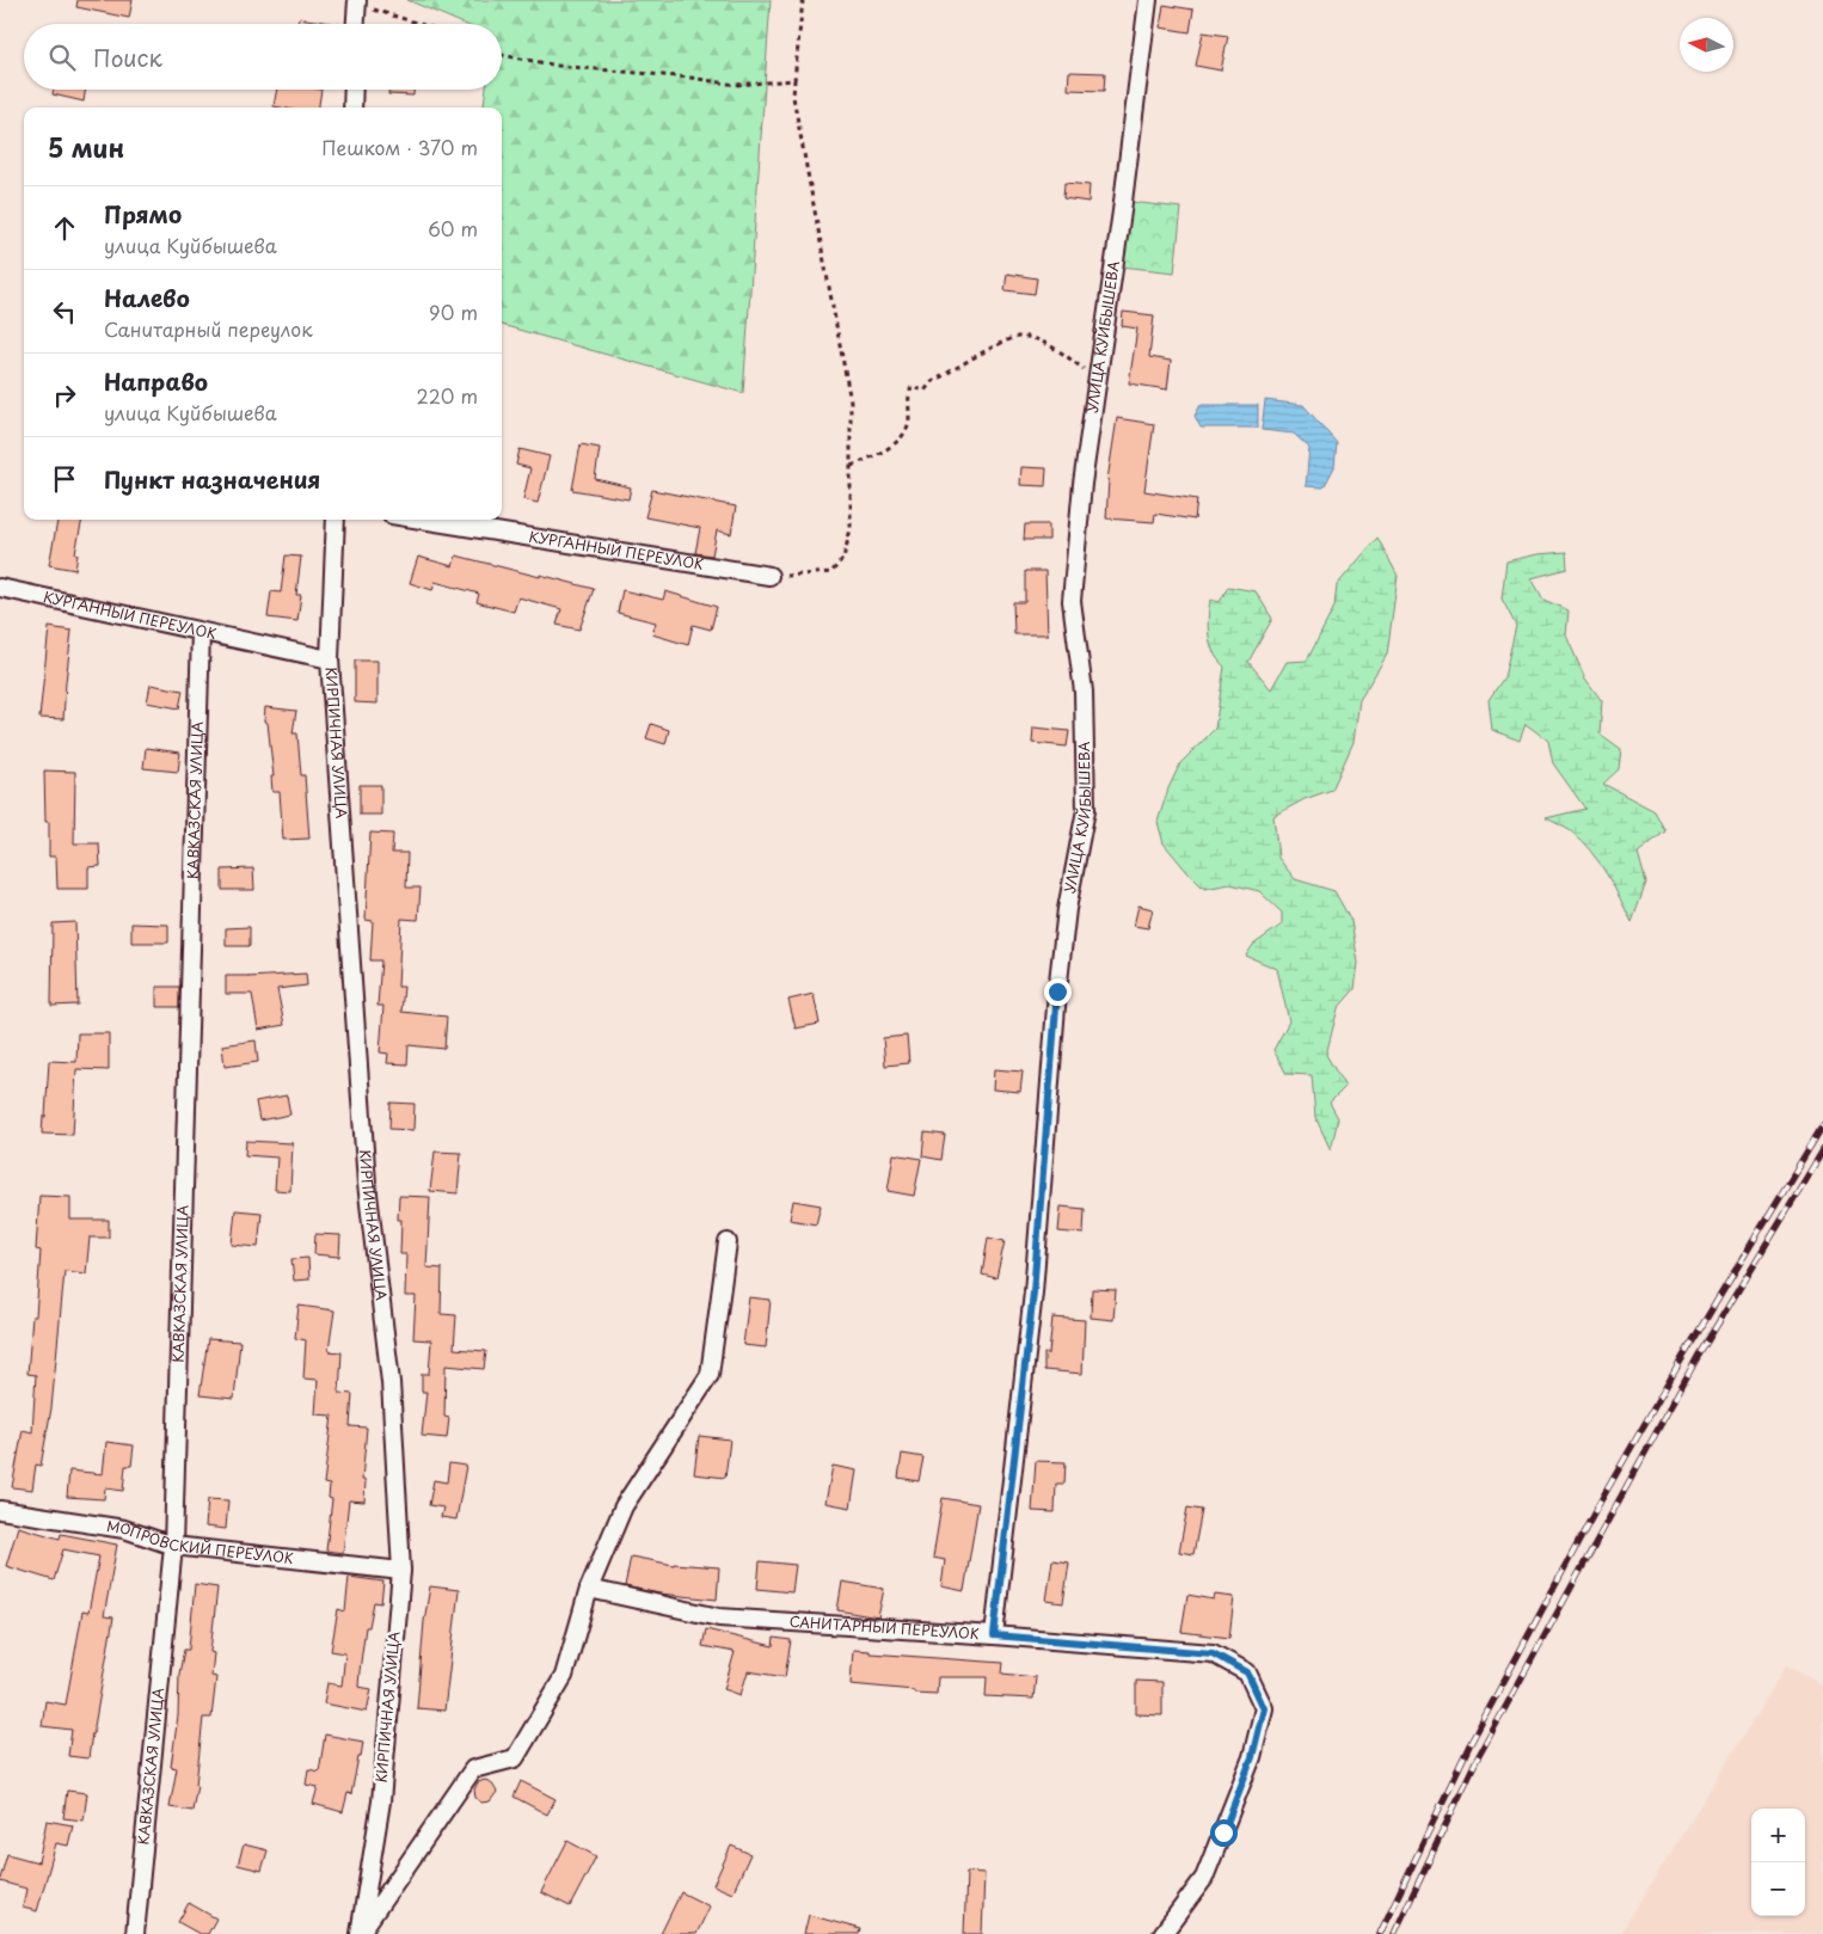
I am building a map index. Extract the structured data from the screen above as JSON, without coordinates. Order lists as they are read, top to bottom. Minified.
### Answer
{"streets":{"street":["УЛИЦА КУЙБЫШЕВА","КУРГАННЫЙ ПЕРЕУЛОК","КИРПИЧНАЯ УЛИЦА","КАВКАЗСКАЯ УЛИЦА","МОПРОВСКИЙ ПЕРЕУЛОК","САНИТАРНЫЙ ПЕРЕУЛОК"]},"crossings":[["УЛИЦА КУЙБЫШЕВА","САНИТАРНЫЙ ПЕРЕУЛОК"],["КУРГАННЫЙ ПЕРЕУЛОК","КИРПИЧНАЯ УЛИЦА"],["КУРГАННЫЙ ПЕРЕУЛОК","КАВКАЗСКАЯ УЛИЦА"],["КИРПИЧНАЯ УЛИЦА","МОПРОВСКИЙ ПЕРЕУЛОК"],["КАВКАЗСКАЯ УЛИЦА","МОПРОВСКИЙ ПЕРЕУЛОК"]],"north":"left","page":{"search":"Поиск","heading":["5 мин","Пешком · 370 m"],"list":[["Прямо","улица Куйбышева","60 m"],["Налево","Санитарный переулок","90 m"],["Направо","улица Куйбышева","220 m"],"Пункт назначения"],"map_buttons":["+","−"]}}
